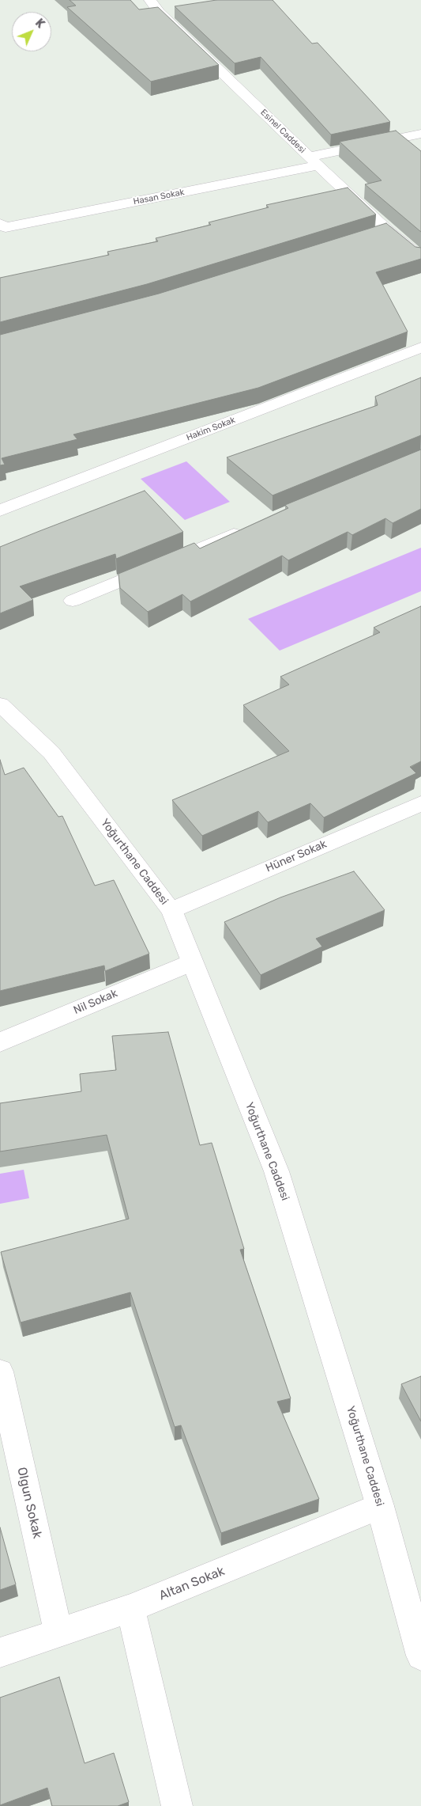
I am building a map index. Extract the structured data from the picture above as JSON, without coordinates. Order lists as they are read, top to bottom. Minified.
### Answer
{"streets":{"street":["Esinel Caddesi","Hasan Sokak","Hakim Sokak","Hüner Sokak","Yoğurthane Caddesi","Nil Sokak","Olgun Sokak","Altan Sokak"]},"crossings":[["Esinel Caddesi","Hasan Sokak"],["Hüner Sokak","Yoğurthane Caddesi"],["Yoğurthane Caddesi","Nil Sokak"],["Yoğurthane Caddesi","Altan Sokak"],["Olgun Sokak","Altan Sokak"]],"north":"top right"}
